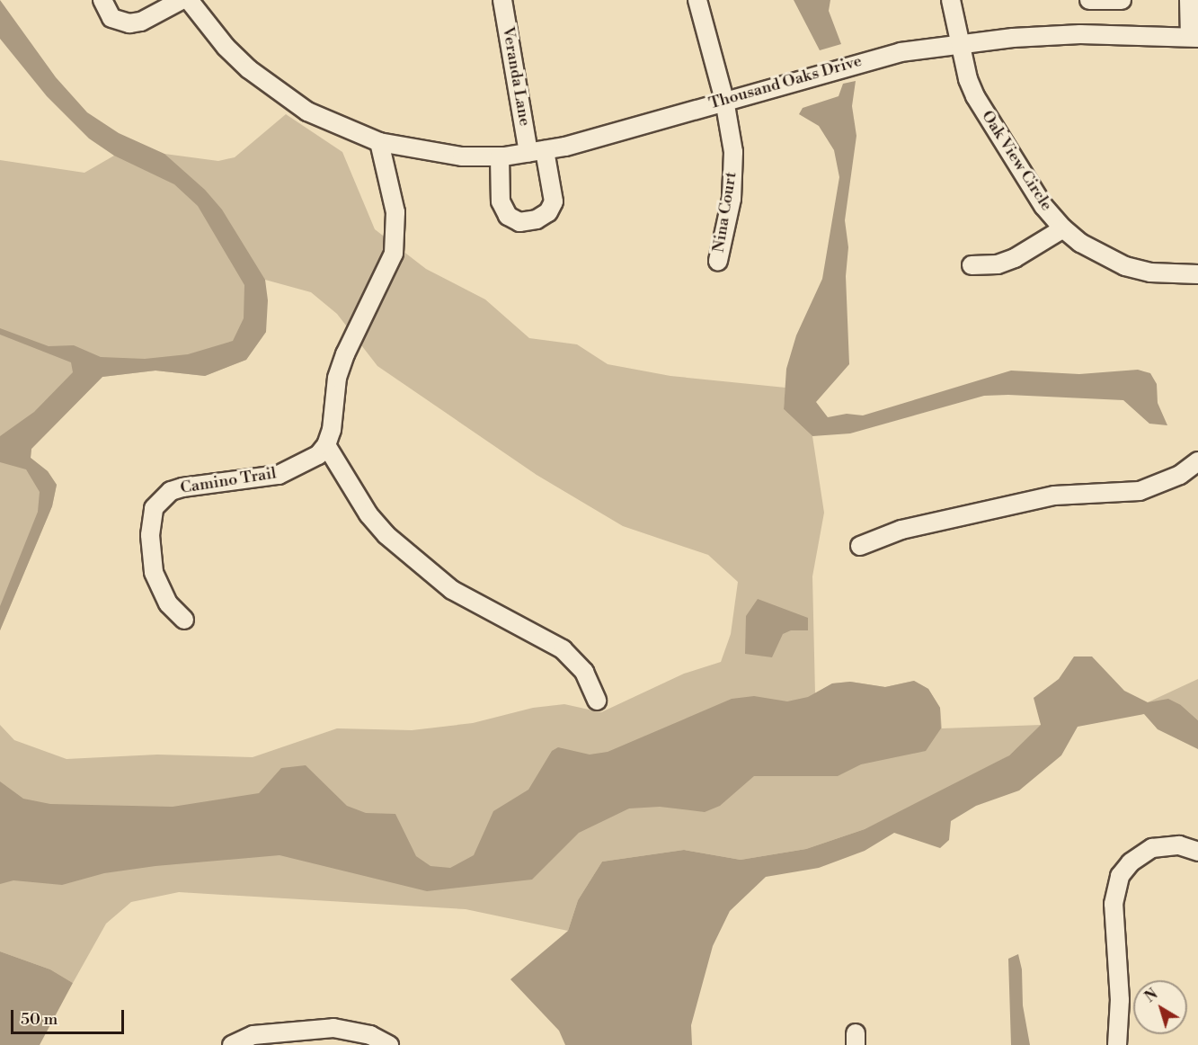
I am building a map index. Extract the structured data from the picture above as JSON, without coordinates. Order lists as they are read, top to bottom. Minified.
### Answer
{"streets":{"street":["Veranda Lane","Thousand Oaks Drive","Oak View Circle","Nina Court","Camino Trail"]},"crossings":[["Veranda Lane","Thousand Oaks Drive"],["Thousand Oaks Drive","Oak View Circle"],["Thousand Oaks Drive","Nina Court"]],"scale_bar":"50 m","north":"top left"}
